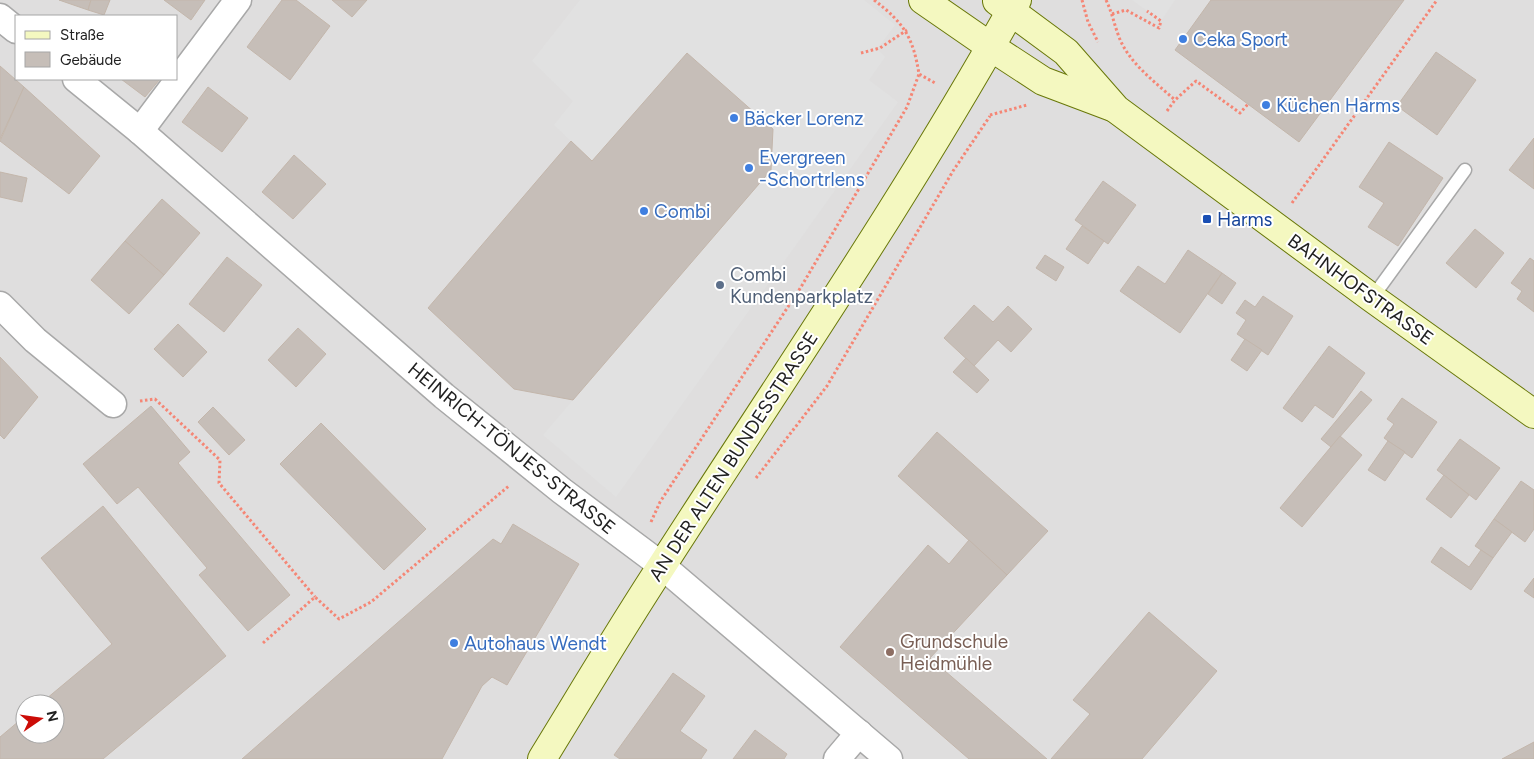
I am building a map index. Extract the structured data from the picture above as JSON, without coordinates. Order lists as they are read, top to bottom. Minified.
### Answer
{"streets":{"street":["BAHNHOFSTRASSE","HEINRICH-TÖNJES-STRASSE","AN DER ALTEN BUNDESSTRASSE"]},"crossings":[["BAHNHOFSTRASSE","AN DER ALTEN BUNDESSTRASSE"],["HEINRICH-TÖNJES-STRASSE","AN DER ALTEN BUNDESSTRASSE"]],"places":{"other":["Ceka Sport","Küchen Harms","Bäcker Lorenz","Evergreen -Schortrlens","Combi","Combi Kundenparkplatz","Autohaus Wendt","Grundschule Heidmühle"],"transit":["Harms"]},"legend":["Straße","Gebäude"],"north":"right"}
